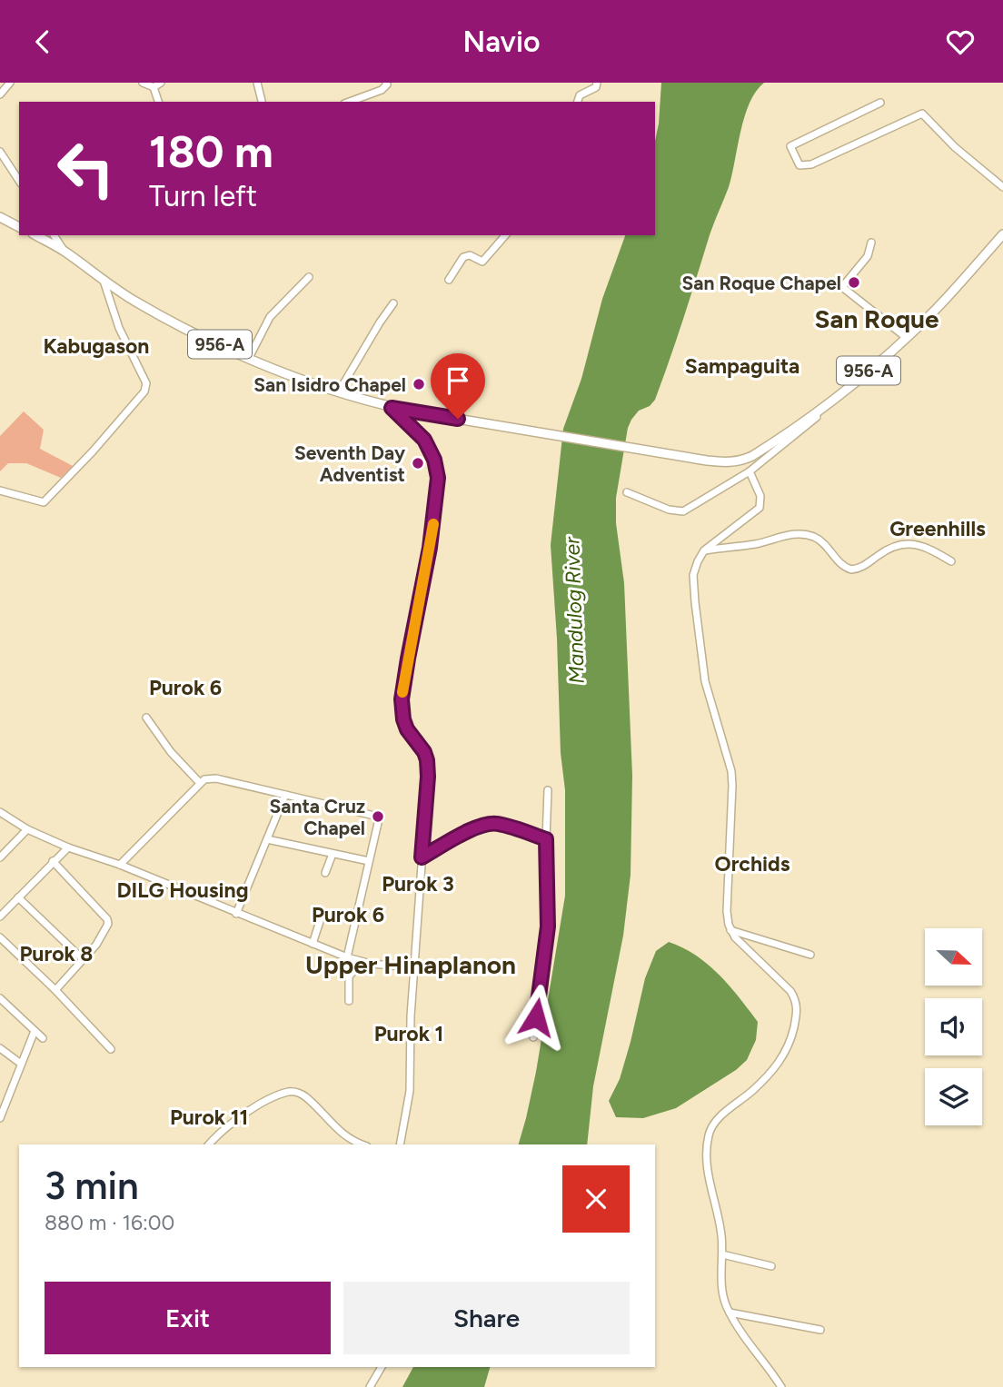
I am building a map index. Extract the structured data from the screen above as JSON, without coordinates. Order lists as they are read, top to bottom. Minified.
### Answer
{"streets":{"main road":["956-A"]},"districts":["San Roque","Kabugason","Sampaguita","Greenhills","Purok 6","Orchids","Purok 3","DILG Housing","Purok 6","Purok 8","Upper Hinaplanon","Purok 1","Purok 11"],"water":["Mandulog River"],"places":["San Roque Chapel","San Isidro Chapel","Seventh Day Adventist","Santa Cruz Chapel"],"north":"right","page":{"header":"Navio","turn":["180 m","Turn left"],"heading":["3 min","880 m · 16:00"],"buttons":["Exit","Share"]}}
